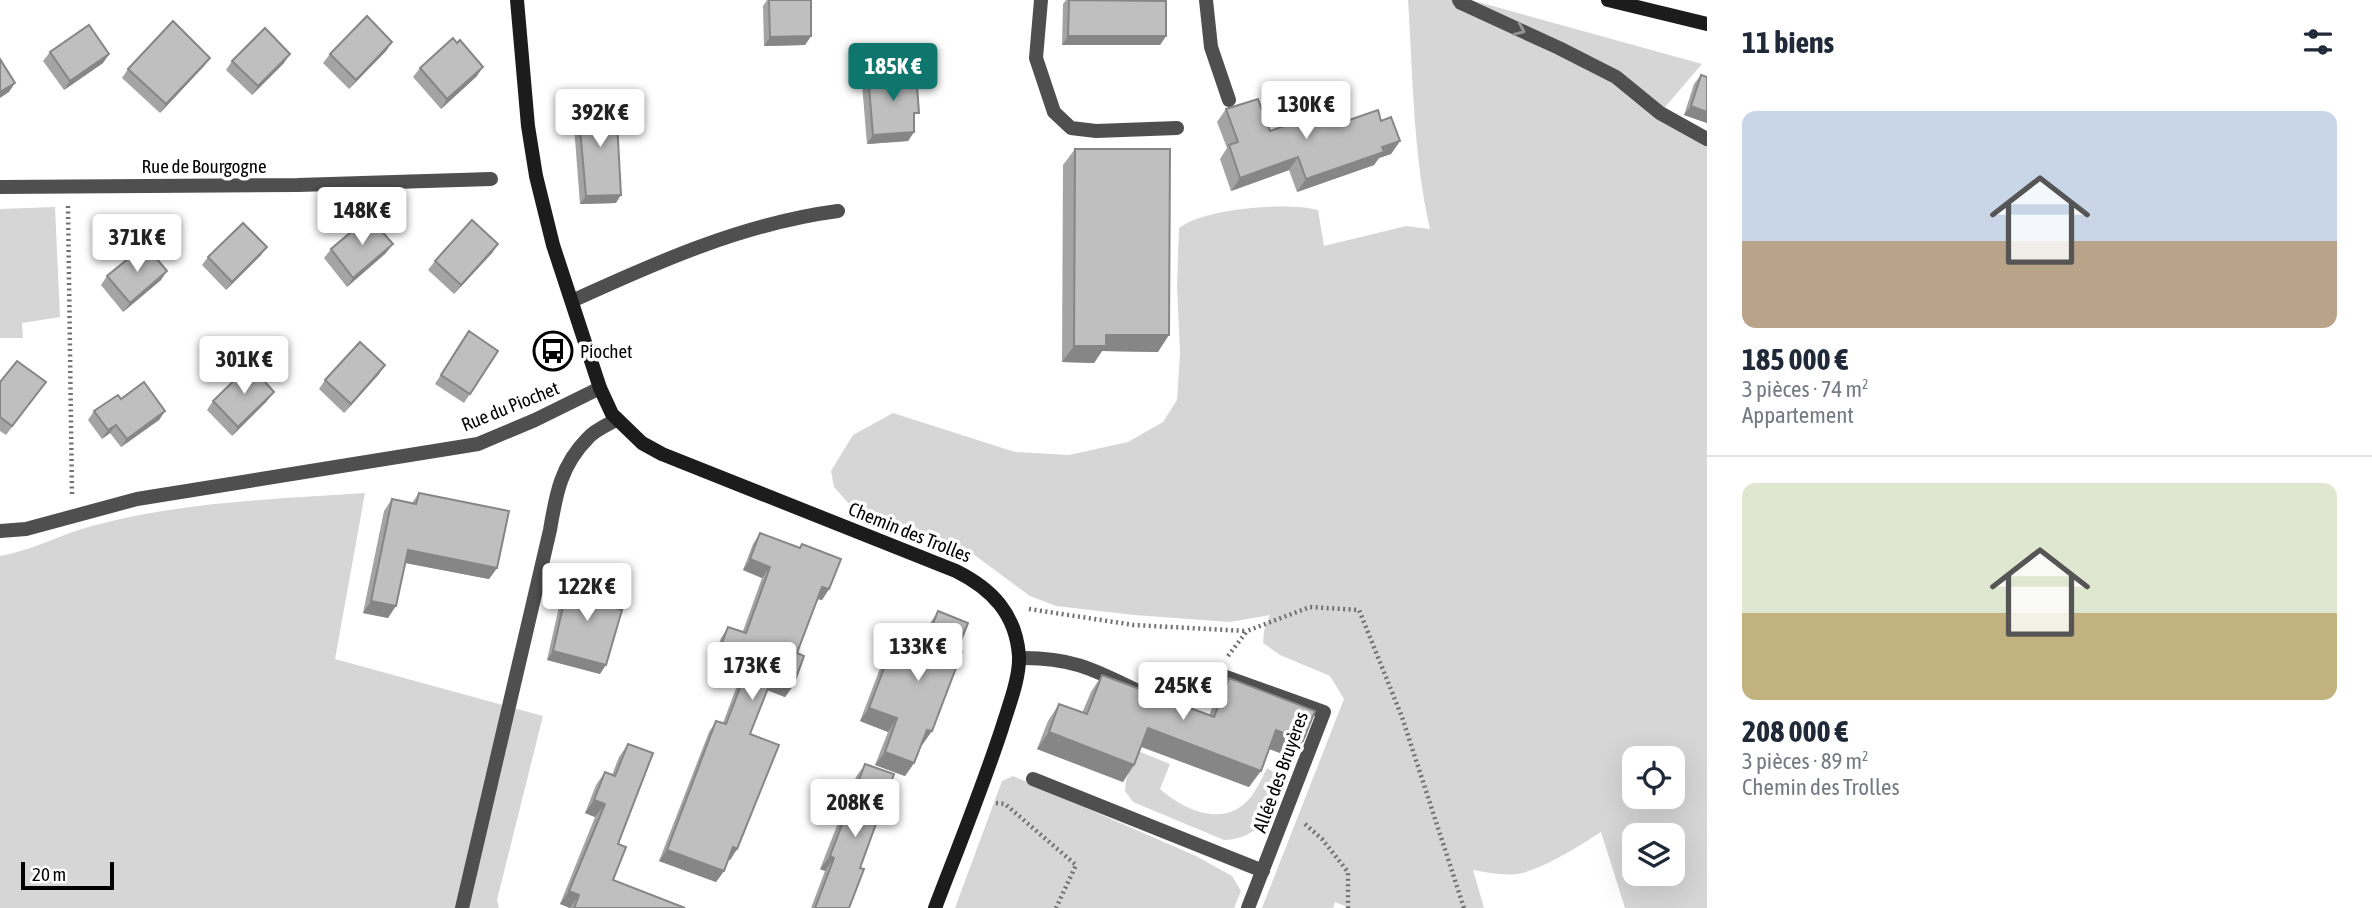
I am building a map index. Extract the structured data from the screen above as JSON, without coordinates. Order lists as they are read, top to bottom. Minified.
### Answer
{"streets":{"street":["Rue de Bourgogne","Rue du Piochet","Chemin des Trolles","Allée des Bruyères"]},"crossings":[["Rue du Piochet","Chemin des Trolles"]],"places":{"bus stop":["Piochet"]},"scale_bar":"20 m","page":{"heading":"11 biens","price":["185K €","130K €","392K €","148K €","371K €","301K €","122K €","133K €","173K €","245K €","208K €"],"list":[{"name":"185 000 €","note":"3 pièces · 74 m² · Appartement"},{"name":"208 000 €","note":"3 pièces · 89 m² · Chemin des Trolles"}],"scale":"20 m"}}
